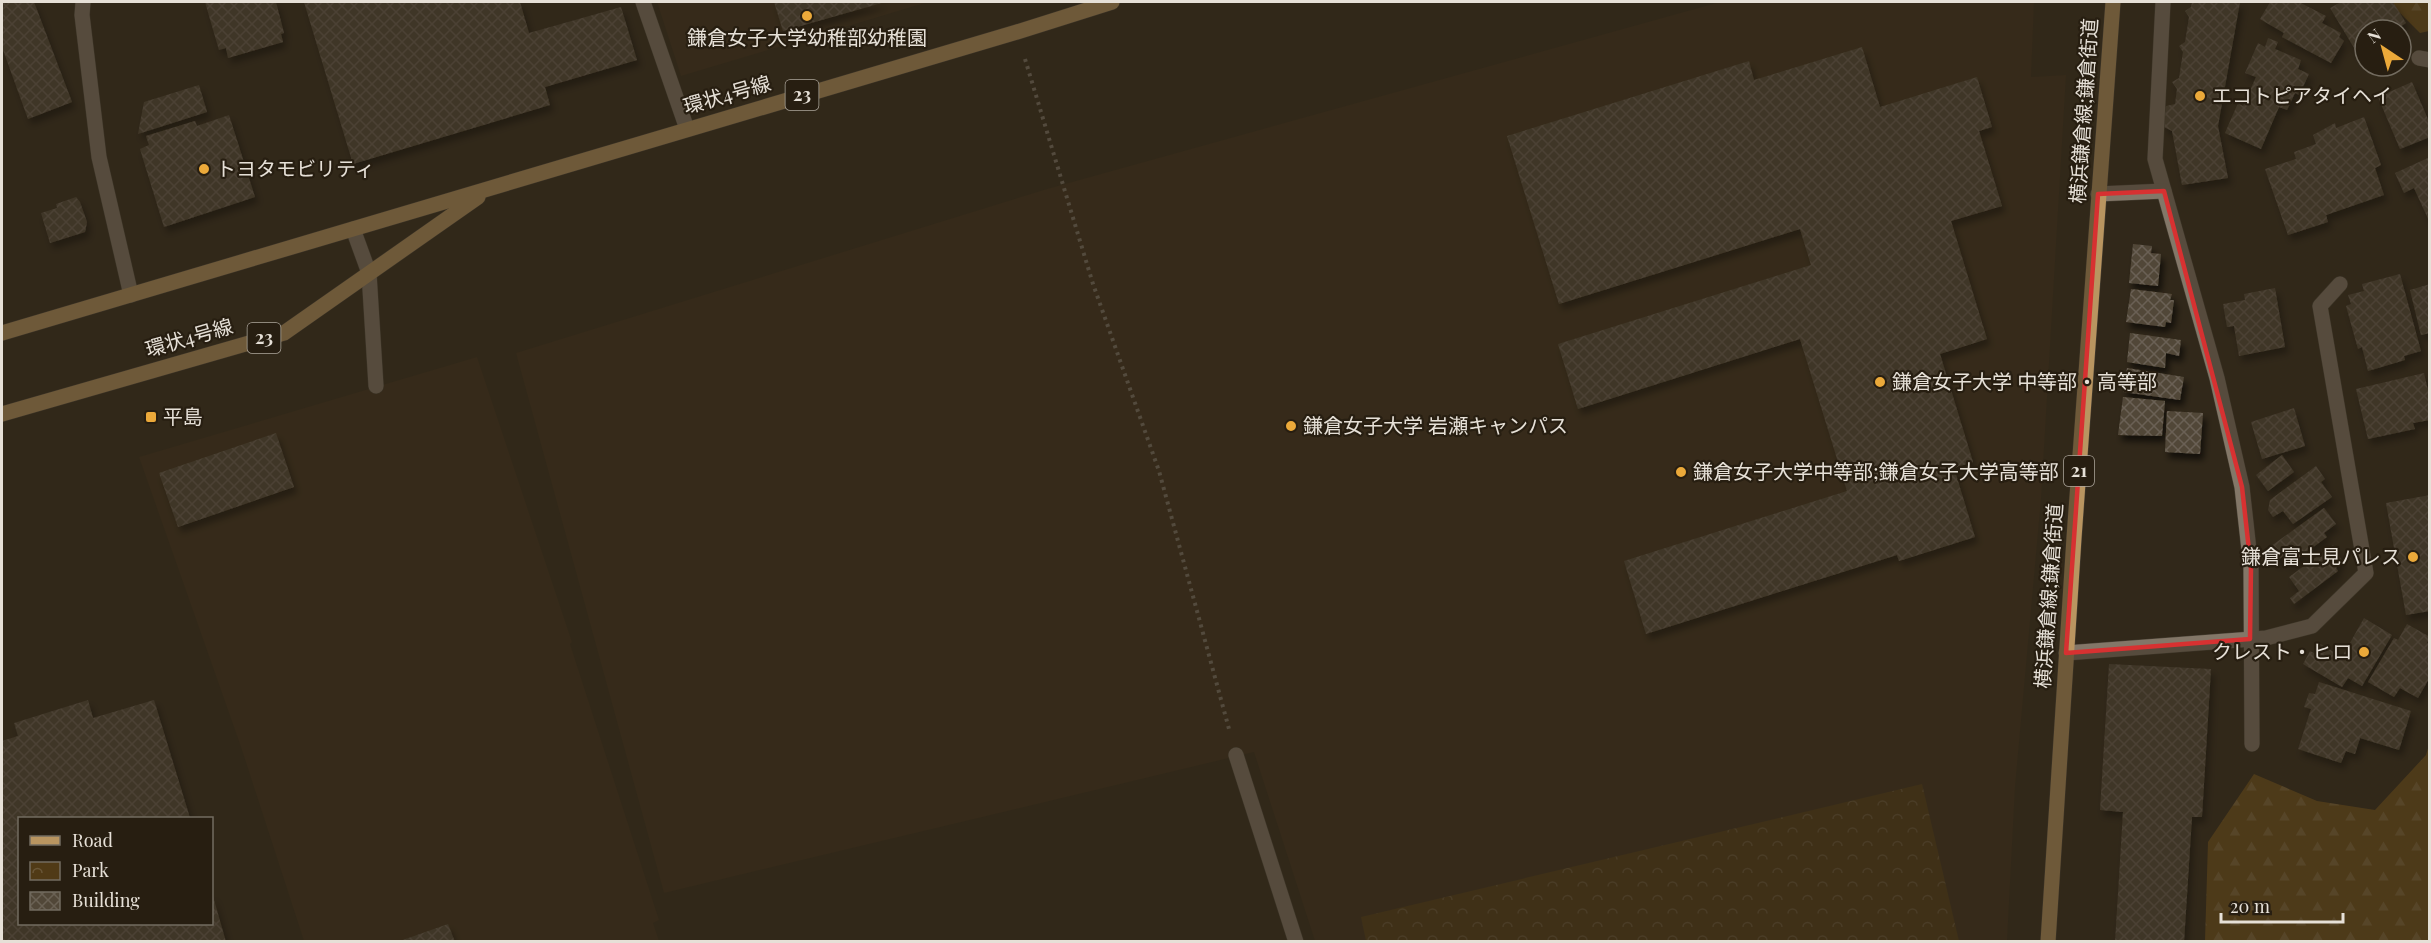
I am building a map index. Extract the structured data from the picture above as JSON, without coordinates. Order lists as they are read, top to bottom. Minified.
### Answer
{"streets":{"main road":["環状4号線","23","横浜鎌倉線;鎌倉街道","21"]},"places":{"other":["鎌倉女子大学幼稚部幼稚園","エコトピアタイヘイ","トヨタモビリティ","鎌倉女子大学 中等部・高等部","鎌倉女子大学 岩瀬キャンパス","鎌倉女子大学中等部;鎌倉女子大学高等部","鎌倉富士見パレス","クレスト・ヒロ"],"transit":["平島"]},"legend":["Road","Park","Building"],"scale_bar":"20 m","north":"top left"}
